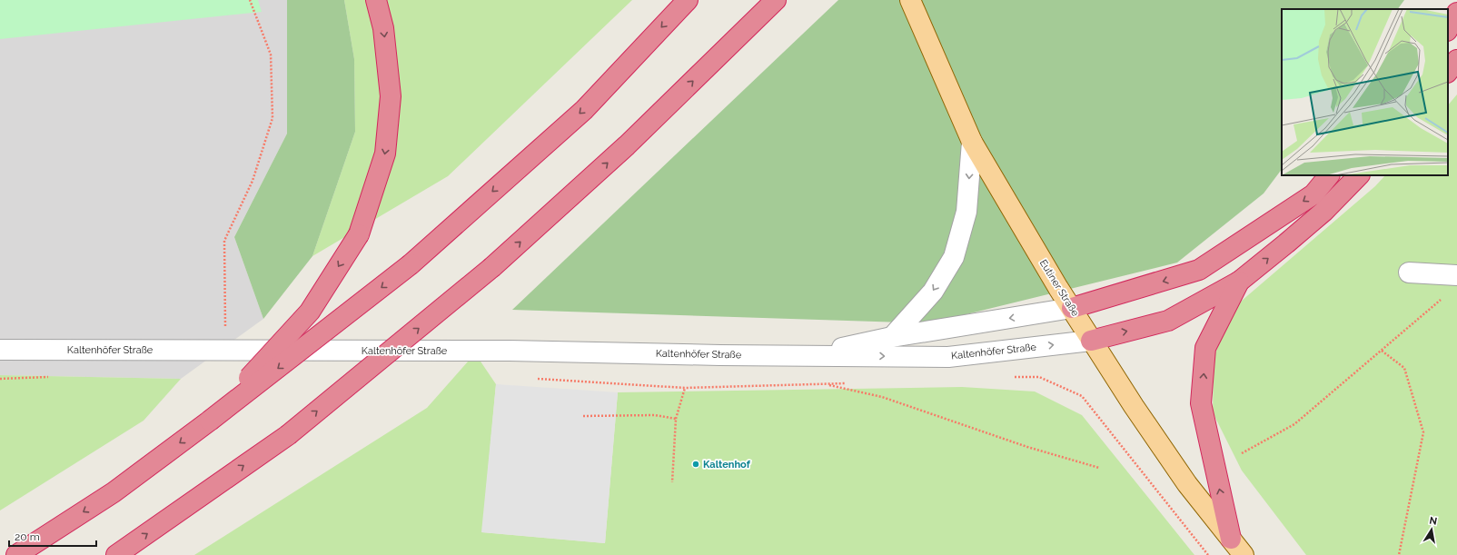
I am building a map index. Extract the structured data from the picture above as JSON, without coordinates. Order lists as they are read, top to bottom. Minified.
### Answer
{"streets":{"main road":["Eutiner Straße"],"street":["Kaltenhöfer Straße"]},"crossings":[["Eutiner Straße","Kaltenhöfer Straße"]],"places":["Kaltenhof"],"scale_bar":"20 m","north":"top"}
